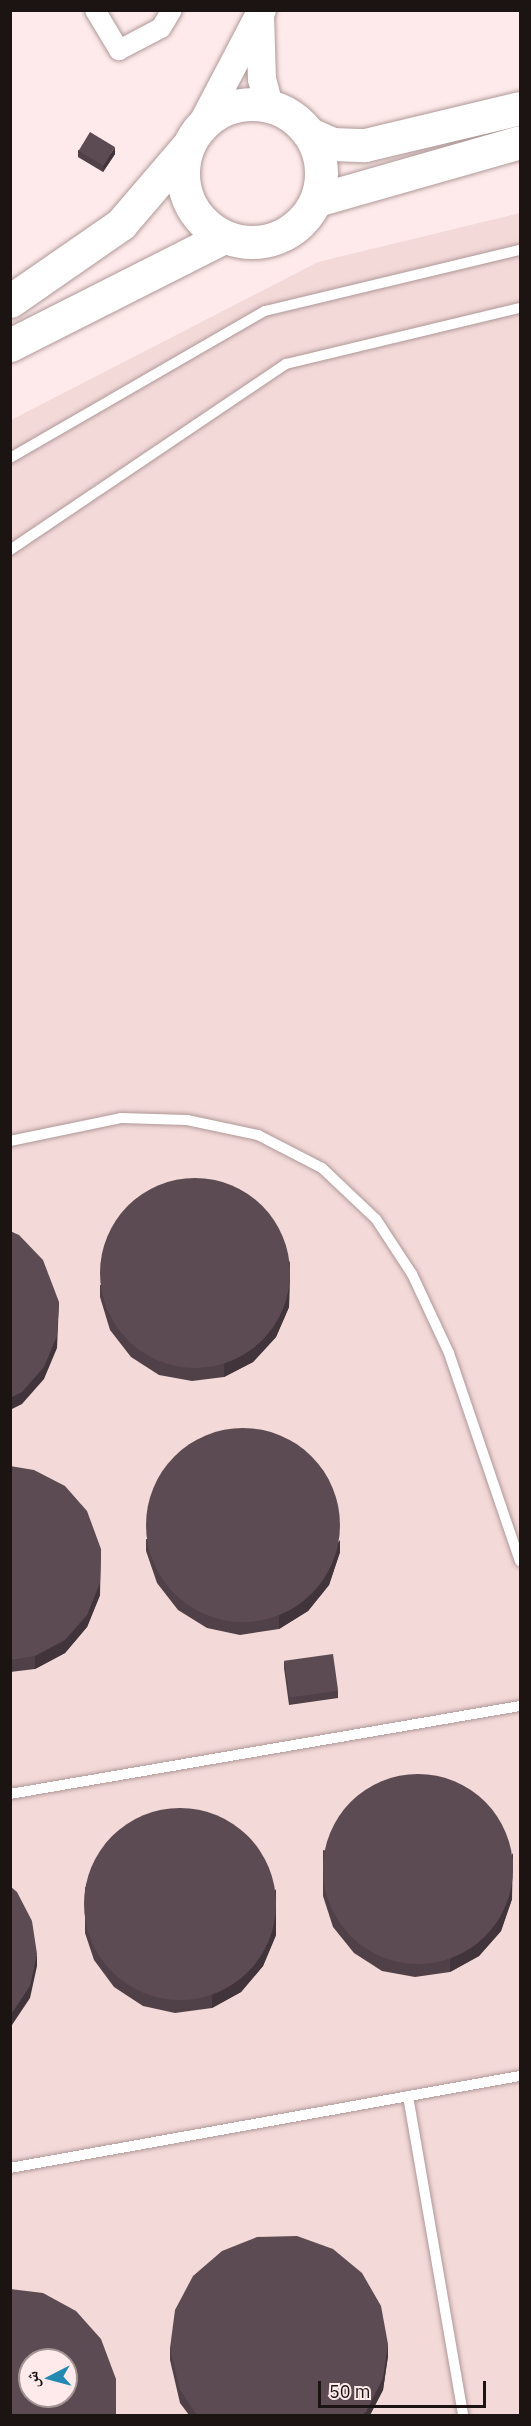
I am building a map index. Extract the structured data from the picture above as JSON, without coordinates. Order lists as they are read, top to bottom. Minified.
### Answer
{"scale_bar":"50 m","north":"left"}
